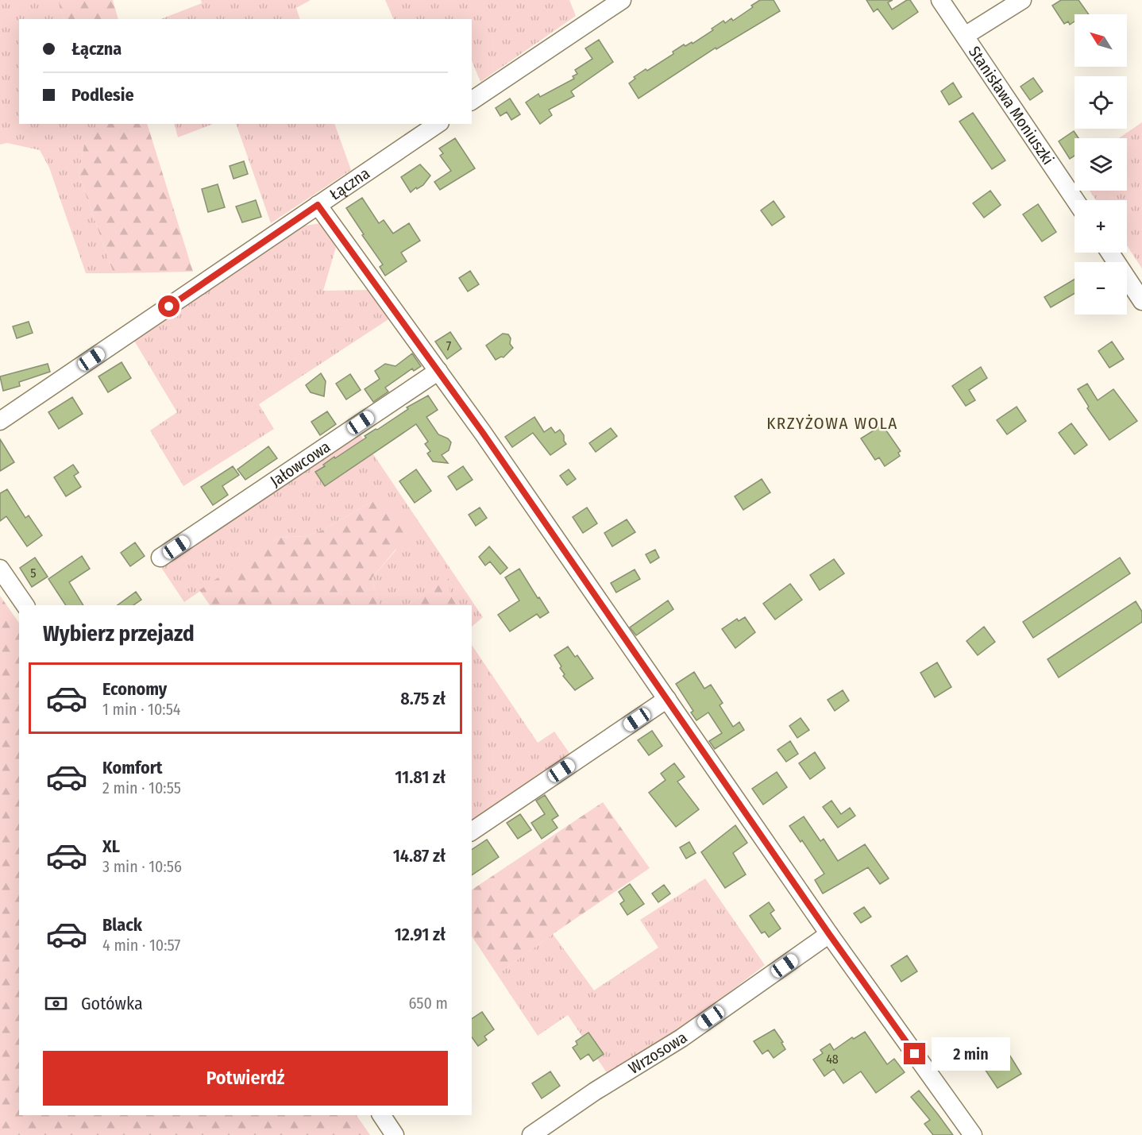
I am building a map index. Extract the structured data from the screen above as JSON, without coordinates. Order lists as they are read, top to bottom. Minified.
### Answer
{"streets":{"street":["Stanisława Moniuszki","Łączna","Jałowcowa","Wrzosowa"]},"districts":["KRZYŻOWA WOLA"],"house_numbers":["7","5","48"],"north":"top left","page":{"map_buttons":["+","−"],"banner":["Łączna","Podlesie"],"heading":"Wybierz przejazd","list":[{"name":"Economy","note":"1 min · 10:54","value":"8.75 zł"},{"name":"Komfort","note":"2 min · 10:55","value":"11.81 zł"},{"name":"XL","note":"3 min · 10:56","value":"14.87 zł"},{"name":"Black","note":"4 min · 10:57","value":"12.91 zł"}],"pay":["Gotówka","650 m"],"bubble":"2 min","buttons":"Potwierdź"}}
